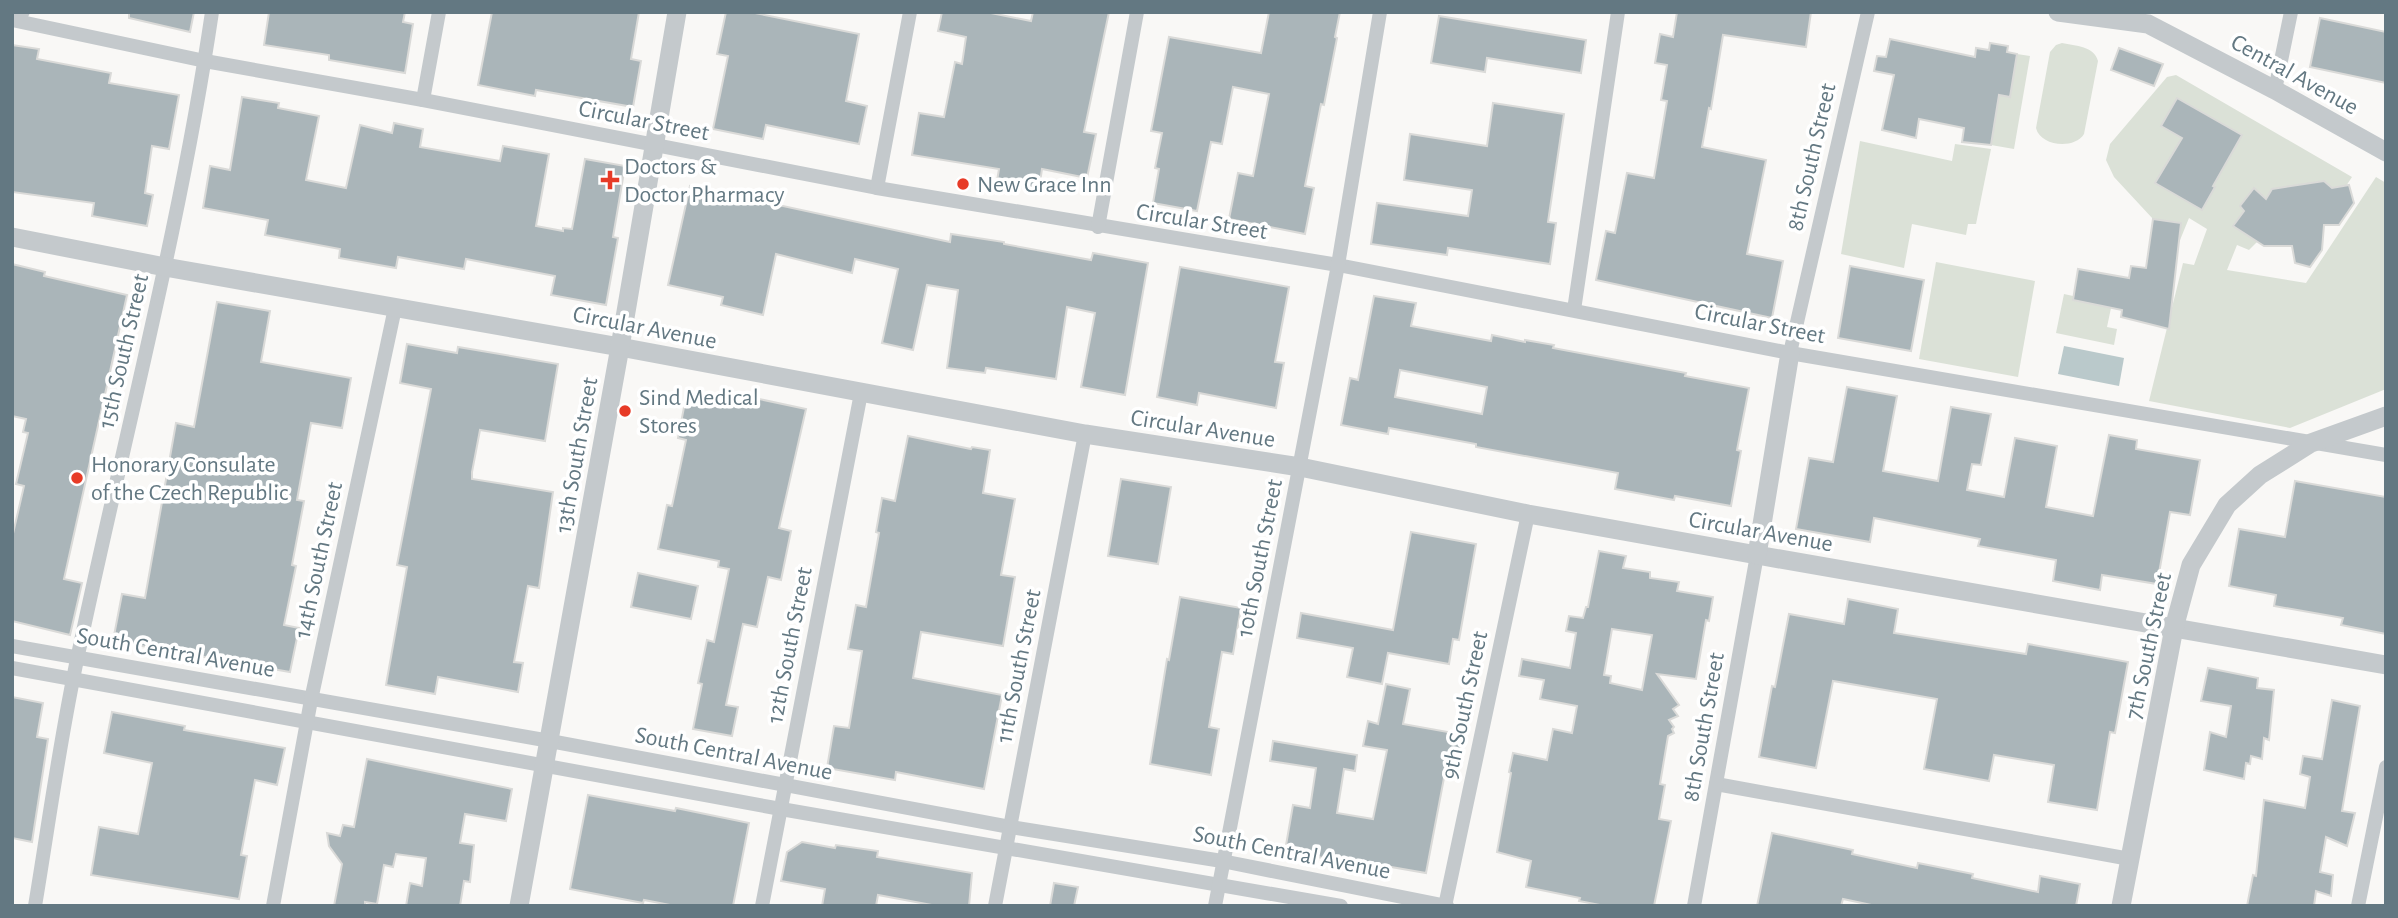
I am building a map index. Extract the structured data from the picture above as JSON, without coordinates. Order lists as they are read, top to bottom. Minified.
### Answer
{"streets":{"street":["Central Avenue","Circular Street","8th South Street","Circular Avenue","15th South Street","13th South Street","10th South Street","14th South Street","12th South Street","7th South Street","South Central Avenue","11th South Street","9th South Street"]},"crossings":[["Circular Street","8th South Street"],["Circular Street","15th South Street"],["Circular Street","13th South Street"],["Circular Street","10th South Street"],["Circular Street","7th South Street"],["8th South Street","Circular Avenue"],["Circular Avenue","15th South Street"],["Circular Avenue","13th South Street"],["Circular Avenue","10th South Street"],["Circular Avenue","14th South Street"],["Circular Avenue","12th South Street"],["Circular Avenue","7th South Street"],["Circular Avenue","11th South Street"],["Circular Avenue","9th South Street"],["15th South Street","South Central Avenue"],["13th South Street","South Central Avenue"],["10th South Street","South Central Avenue"],["14th South Street","South Central Avenue"],["12th South Street","South Central Avenue"],["South Central Avenue","11th South Street"],["South Central Avenue","9th South Street"]],"places":{"health":["Doctors & Doctor Pharmacy"],"other":["New Grace Inn","Sind Medical Stores","Honorary Consulate of the Czech Republic"]}}
